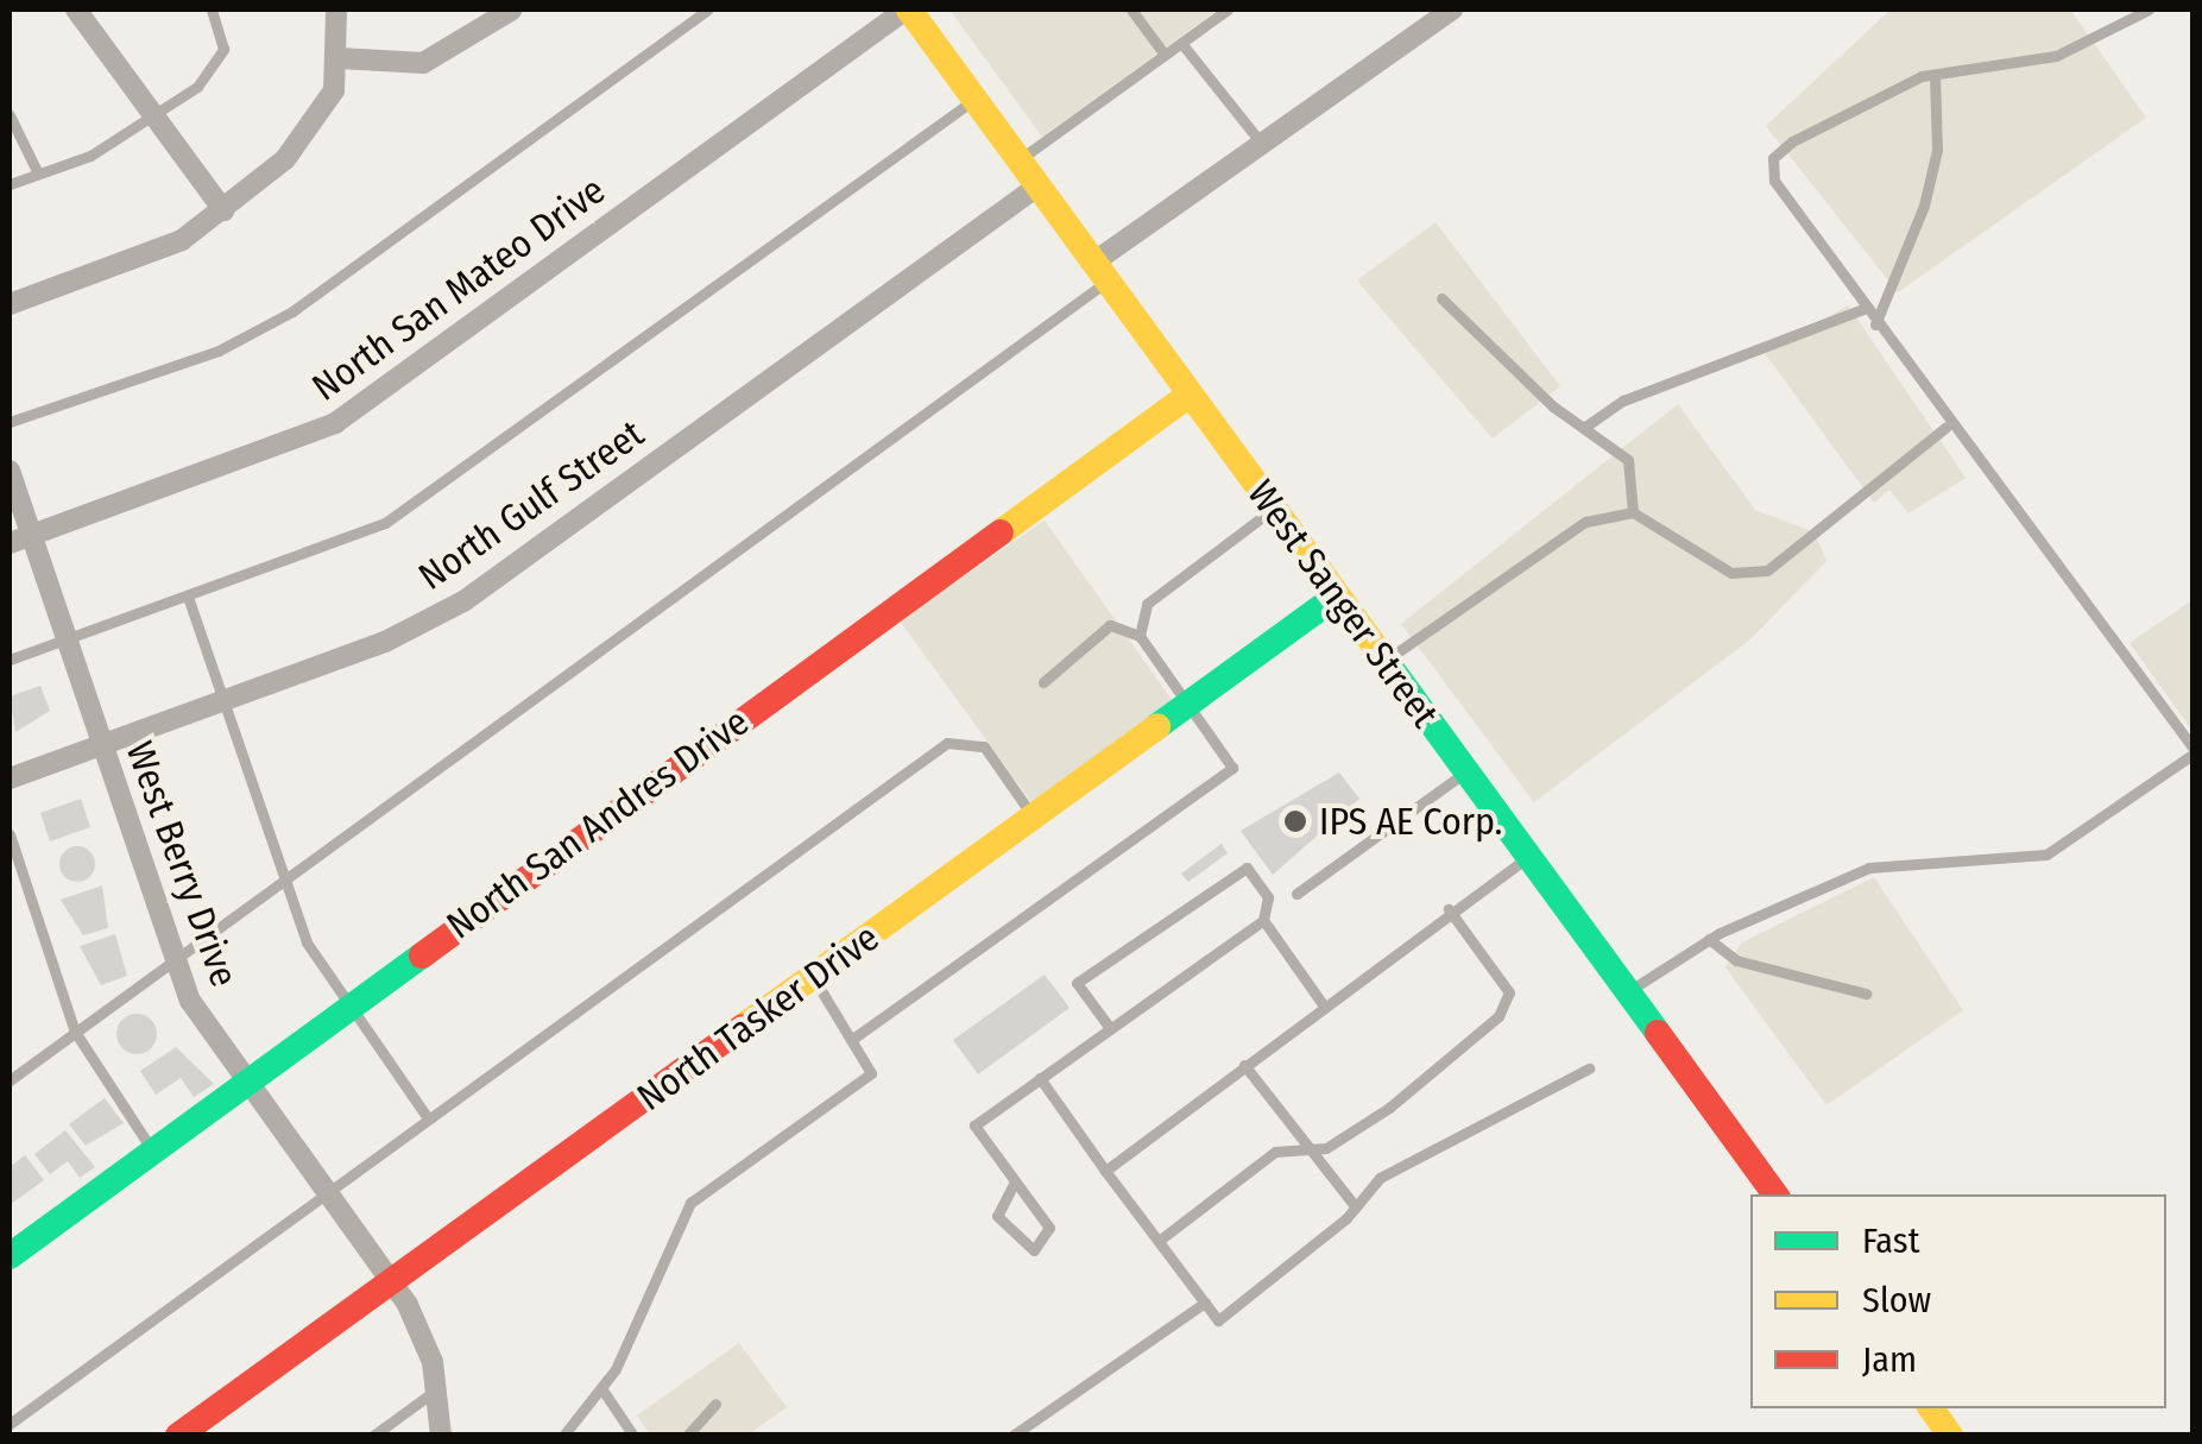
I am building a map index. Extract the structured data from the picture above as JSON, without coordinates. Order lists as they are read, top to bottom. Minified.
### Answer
{"streets":{"street":["North San Mateo Drive","North Gulf Street","West Sanger Street","North San Andres Drive","West Berry Drive","North Tasker Drive"]},"crossings":[["North San Mateo Drive","West Sanger Street"],["North San Mateo Drive","West Berry Drive"],["North Gulf Street","West Sanger Street"],["North Gulf Street","West Berry Drive"],["West Sanger Street","North San Andres Drive"],["West Sanger Street","North Tasker Drive"],["North San Andres Drive","West Berry Drive"],["West Berry Drive","North Tasker Drive"]],"places":["IPS AE Corp."],"legend":["Fast","Slow","Jam"]}
